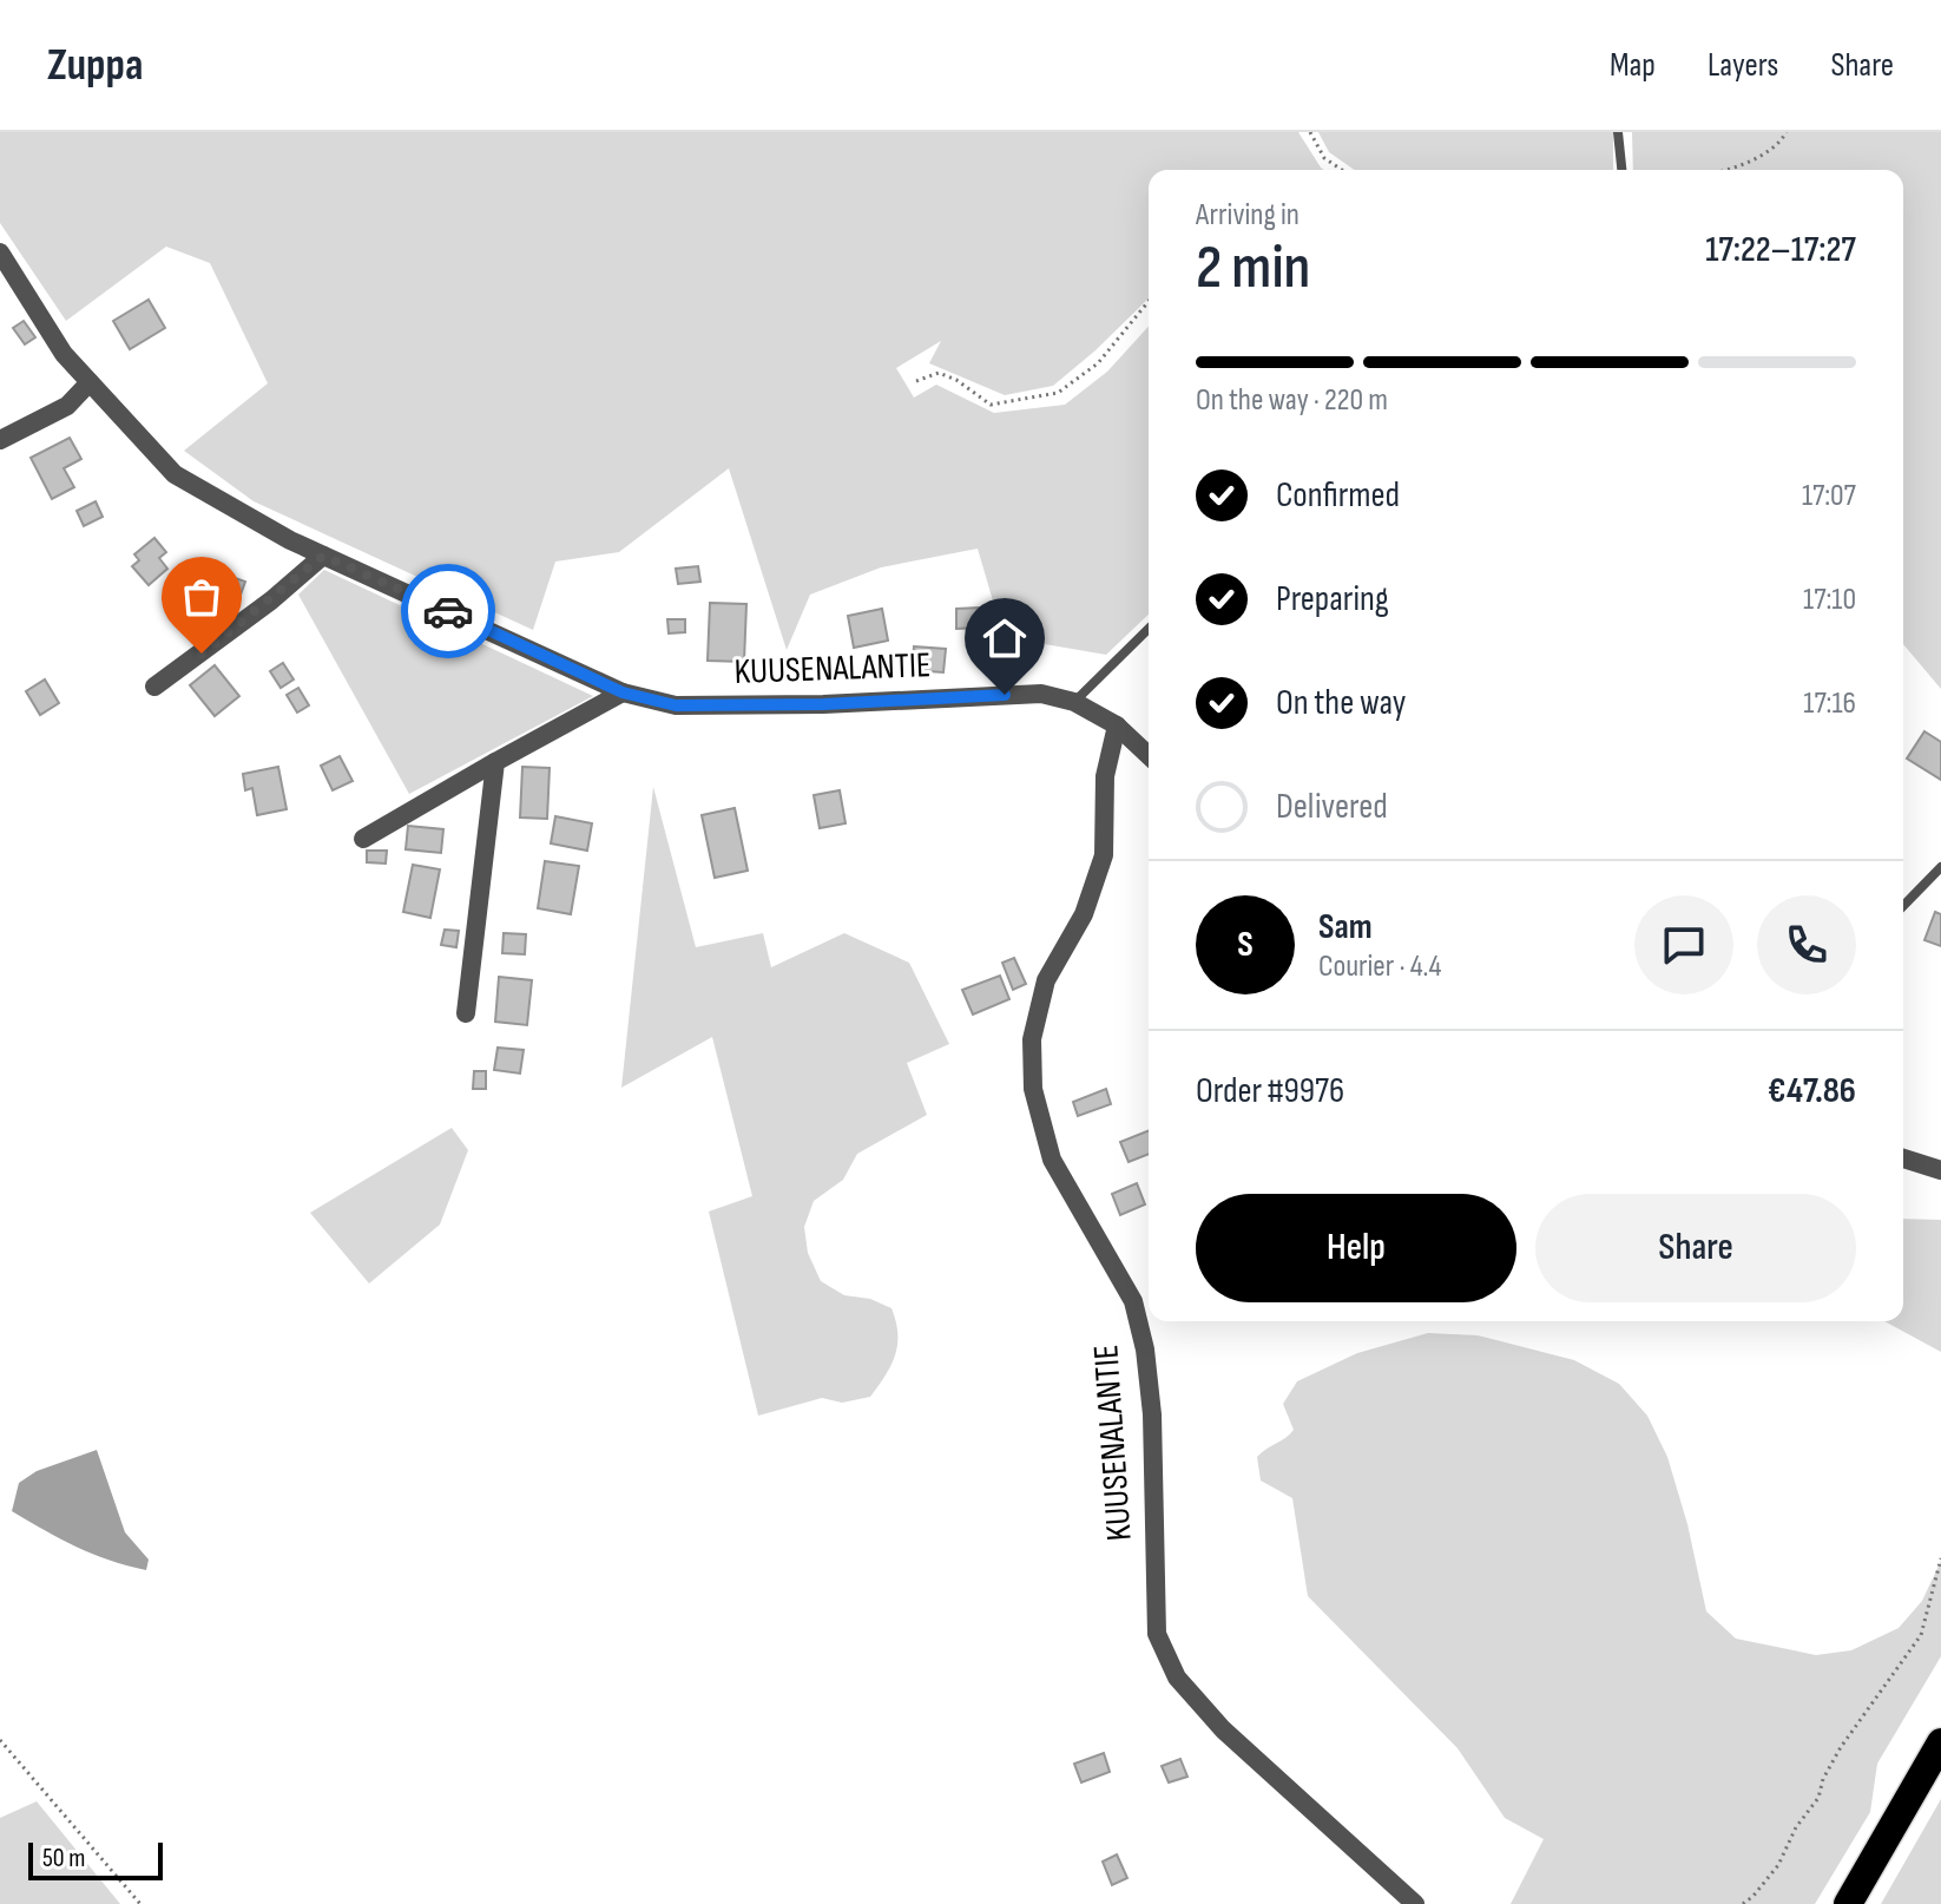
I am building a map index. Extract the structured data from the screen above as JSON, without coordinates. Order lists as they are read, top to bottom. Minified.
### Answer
{"streets":{"street":["KUUSENALANTIE"]},"scale_bar":"50 m","page":{"header":"Zuppa","nav":["Map","Layers","Share"],"heading":["2 min","Arriving in","17:22–17:27"],"panel":["Sam","Courier · 4.4","Order #9976","€47.86"],"bar":"On the way · 220 m","list":[["Confirmed","17:07"],["Preparing","17:10"],["On the way","17:16"],"Delivered"],"round":"S","buttons":["Help","Share"],"scale":"50 m"}}
